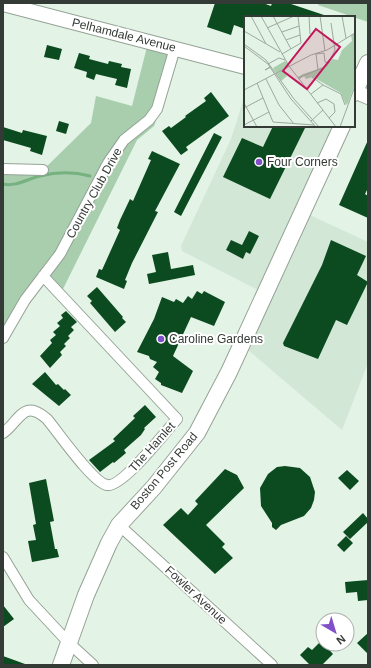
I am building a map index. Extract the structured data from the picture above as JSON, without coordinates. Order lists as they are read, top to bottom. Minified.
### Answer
{"streets":{"main road":["Boston Post Road"],"street":["Pelhamdale Avenue","Country Club Drive","The Hamlet","Fowler Avenue"]},"crossings":[["Pelhamdale Avenue","Country Club Drive"],["Country Club Drive","The Hamlet"],["Boston Post Road","Fowler Avenue"]],"places":["Four Corners","Caroline Gardens"],"north":"bottom right"}
